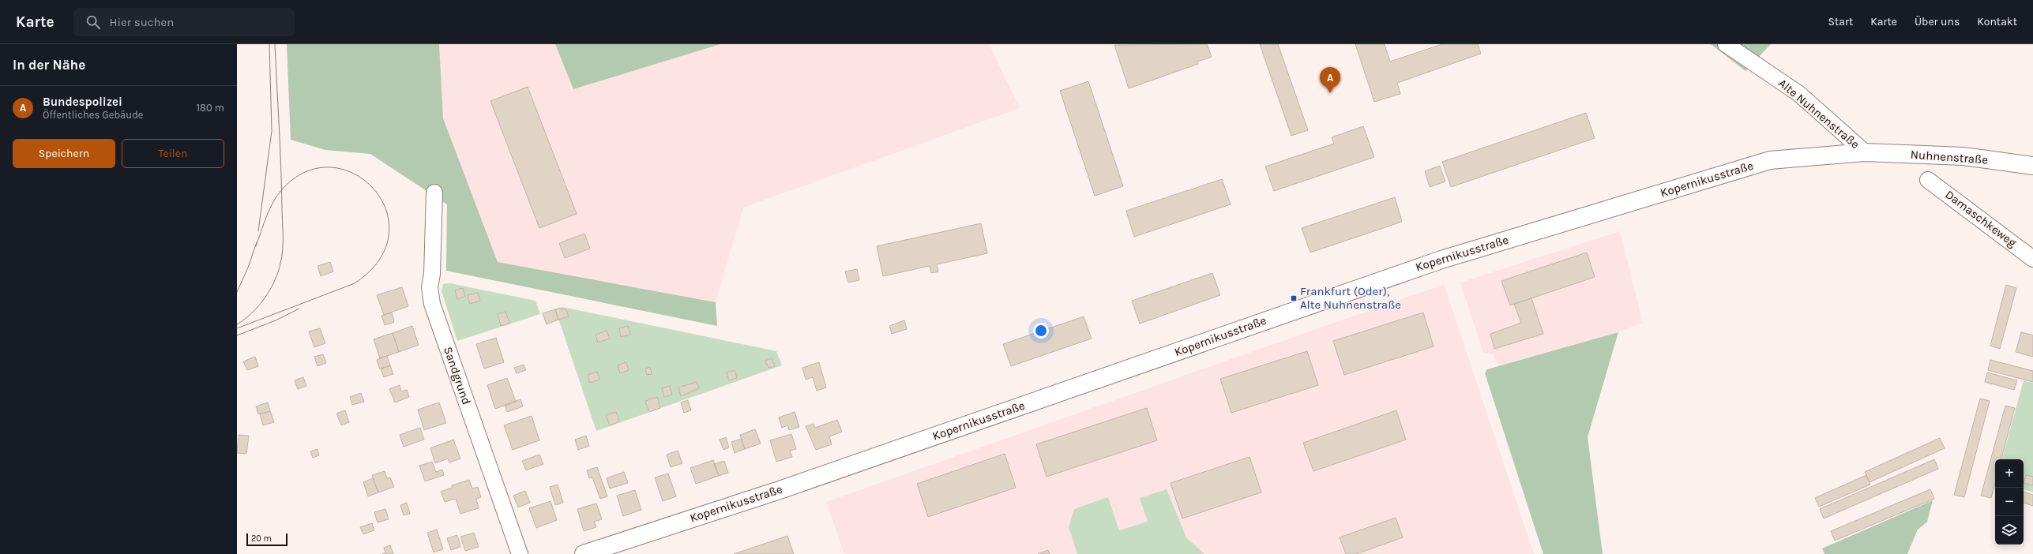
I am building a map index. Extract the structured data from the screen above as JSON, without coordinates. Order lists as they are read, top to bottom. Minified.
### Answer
{"streets":{"main road":["Nuhnenstraße","Kopernikusstraße"],"street":["Alte Nuhnenstraße","Damaschkeweg","Sandgrund"]},"crossings":[["Alte Nuhnenstraße","Nuhnenstraße"],["Alte Nuhnenstraße","Kopernikusstraße"],["Nuhnenstraße","Kopernikusstraße"]],"places":{"transit":["Frankfurt (Oder), Alte Nuhnenstraße"]},"scale_bar":"20 m","page":{"header":"Karte","search":"Hier suchen","nav":["Start","Karte","Über uns","Kontakt"],"heading":"In der Nähe","pins":"A","list":[{"mark":"A","name":"Bundespolizei","note":"Öffentliches Gebäude","value":"180 m"}],"buttons":["Speichern","Teilen"],"map_buttons":["+","−"],"scale":"20 m"}}
